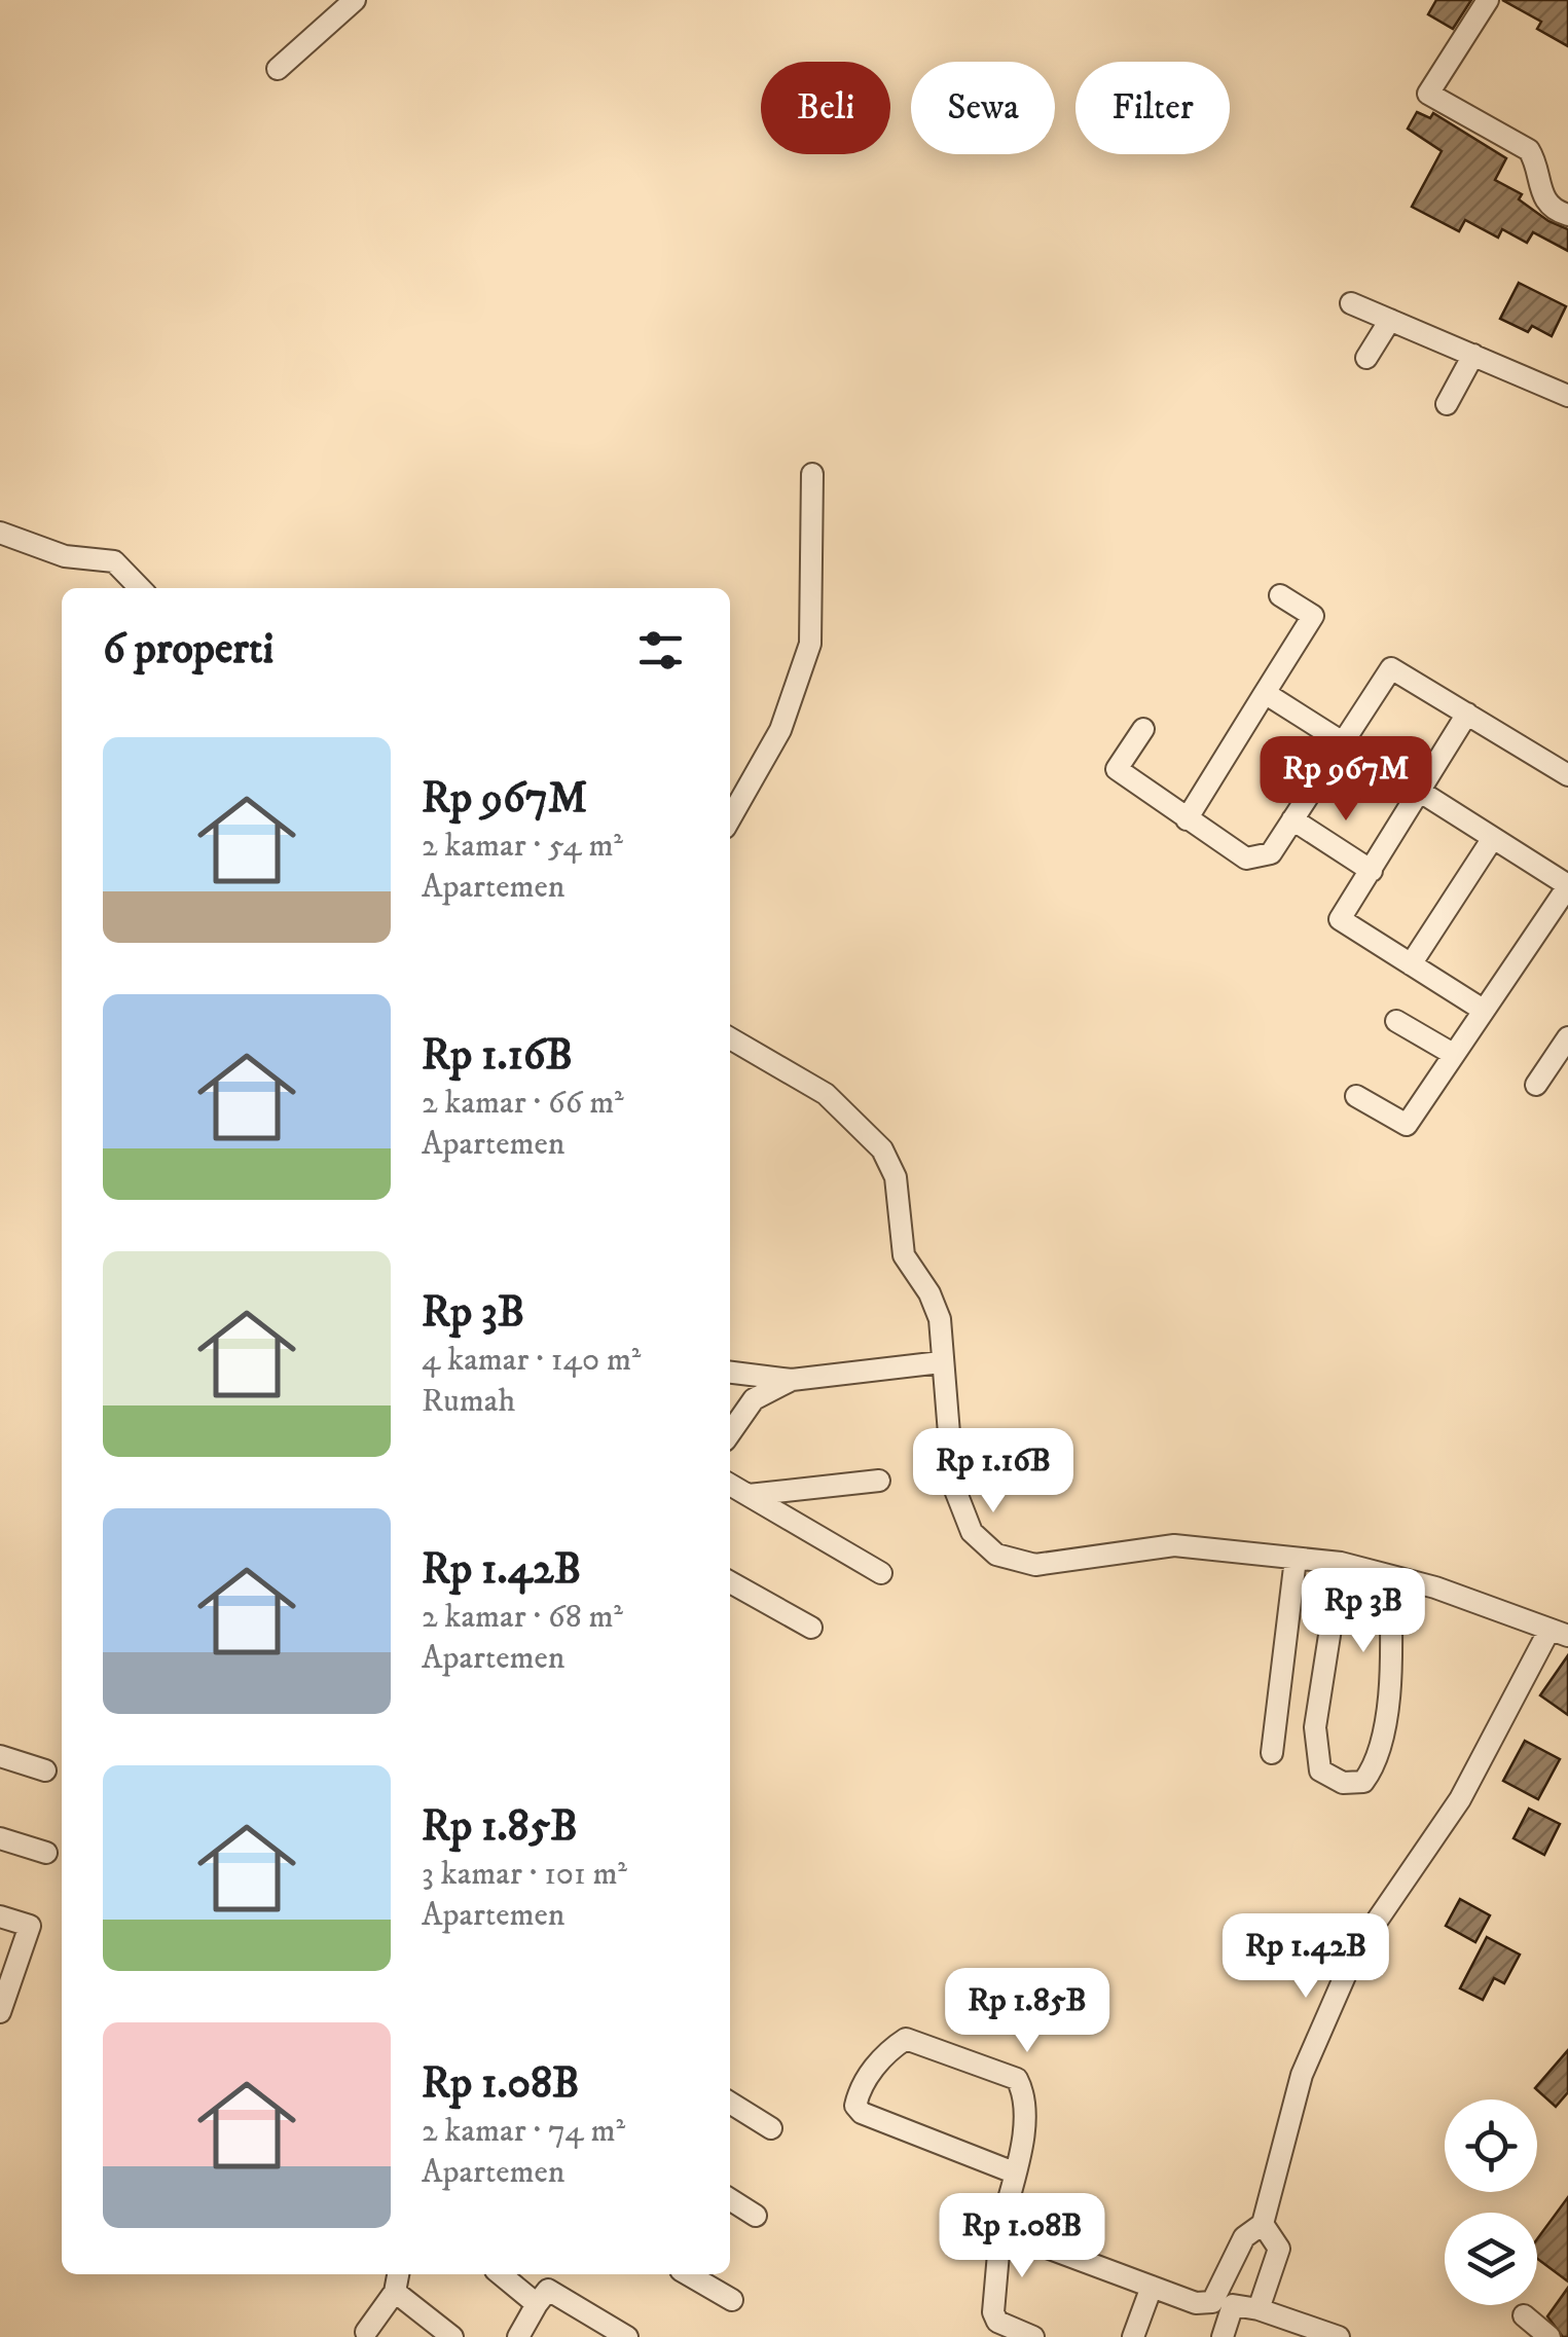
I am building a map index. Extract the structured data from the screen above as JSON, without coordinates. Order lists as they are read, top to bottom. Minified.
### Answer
{"page":{"chip":["Beli","Sewa","Filter"],"heading":"6 properti","list":[{"name":"Rp 967M","note":"2 kamar · 54 m² · Apartemen"},{"name":"Rp 1.16B","note":"2 kamar · 66 m² · Apartemen"},{"name":"Rp 3B","note":"4 kamar · 140 m² · Rumah"},{"name":"Rp 1.42B","note":"2 kamar · 68 m² · Apartemen"},{"name":"Rp 1.85B","note":"3 kamar · 101 m² · Apartemen"},{"name":"Rp 1.08B","note":"2 kamar · 74 m² · Apartemen"}],"price":["Rp 967M","Rp 1.16B","Rp 3B","Rp 1.42B","Rp 1.85B","Rp 1.08B"]}}
